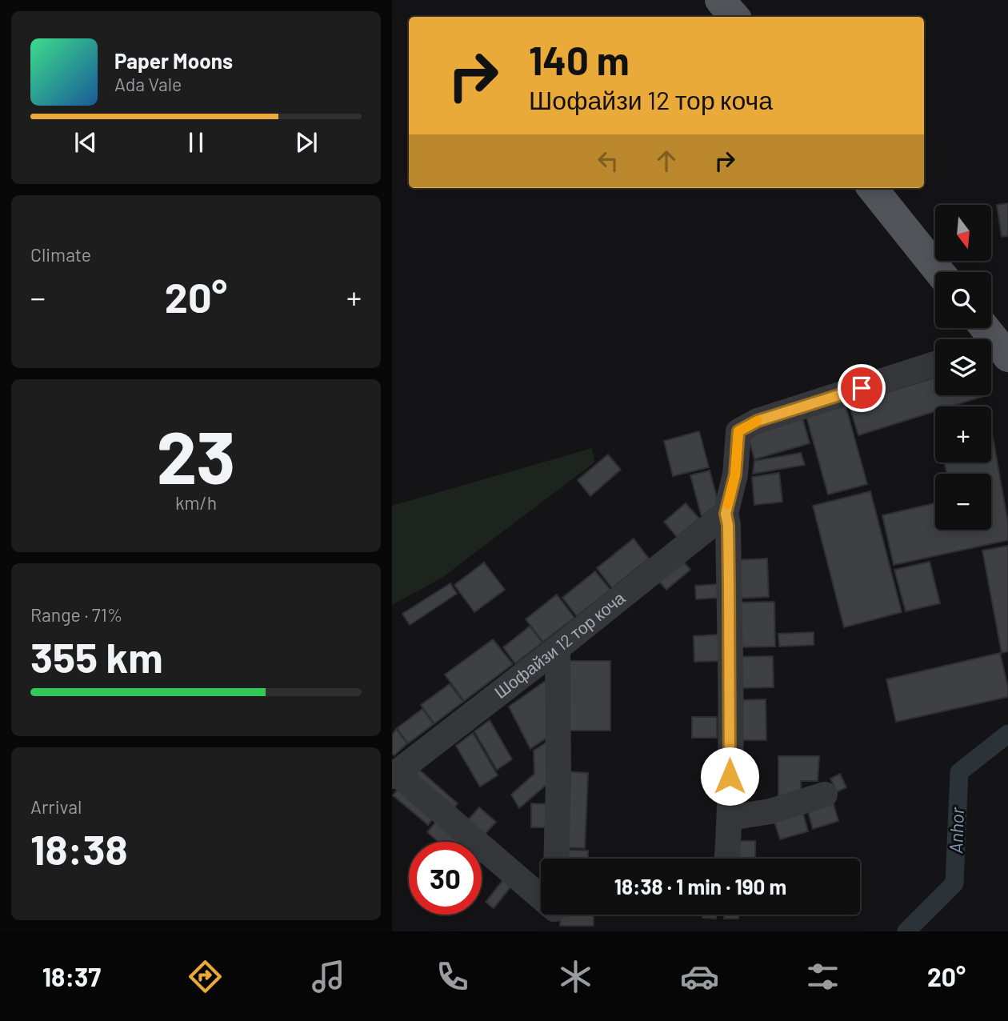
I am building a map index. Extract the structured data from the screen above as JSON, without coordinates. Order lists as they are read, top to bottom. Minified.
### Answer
{"streets":{"street":["Шофайзи 12 тор коча"]},"water":["Anhor"],"north":"bottom","page":{"turn":["140 m","Шофайзи 12 тор коча"],"song":["Paper Moons","Ada Vale"],"tile":["Climate",["23","km/h"],["Range · 71%","355 km"],["Arrival","18:38"]],"map_buttons":["+","−"],"heat":["−","20°","+"],"limit":"30","trip":"18:38 · 1 min · 190 m","tabs":["18:37","20°"]}}
